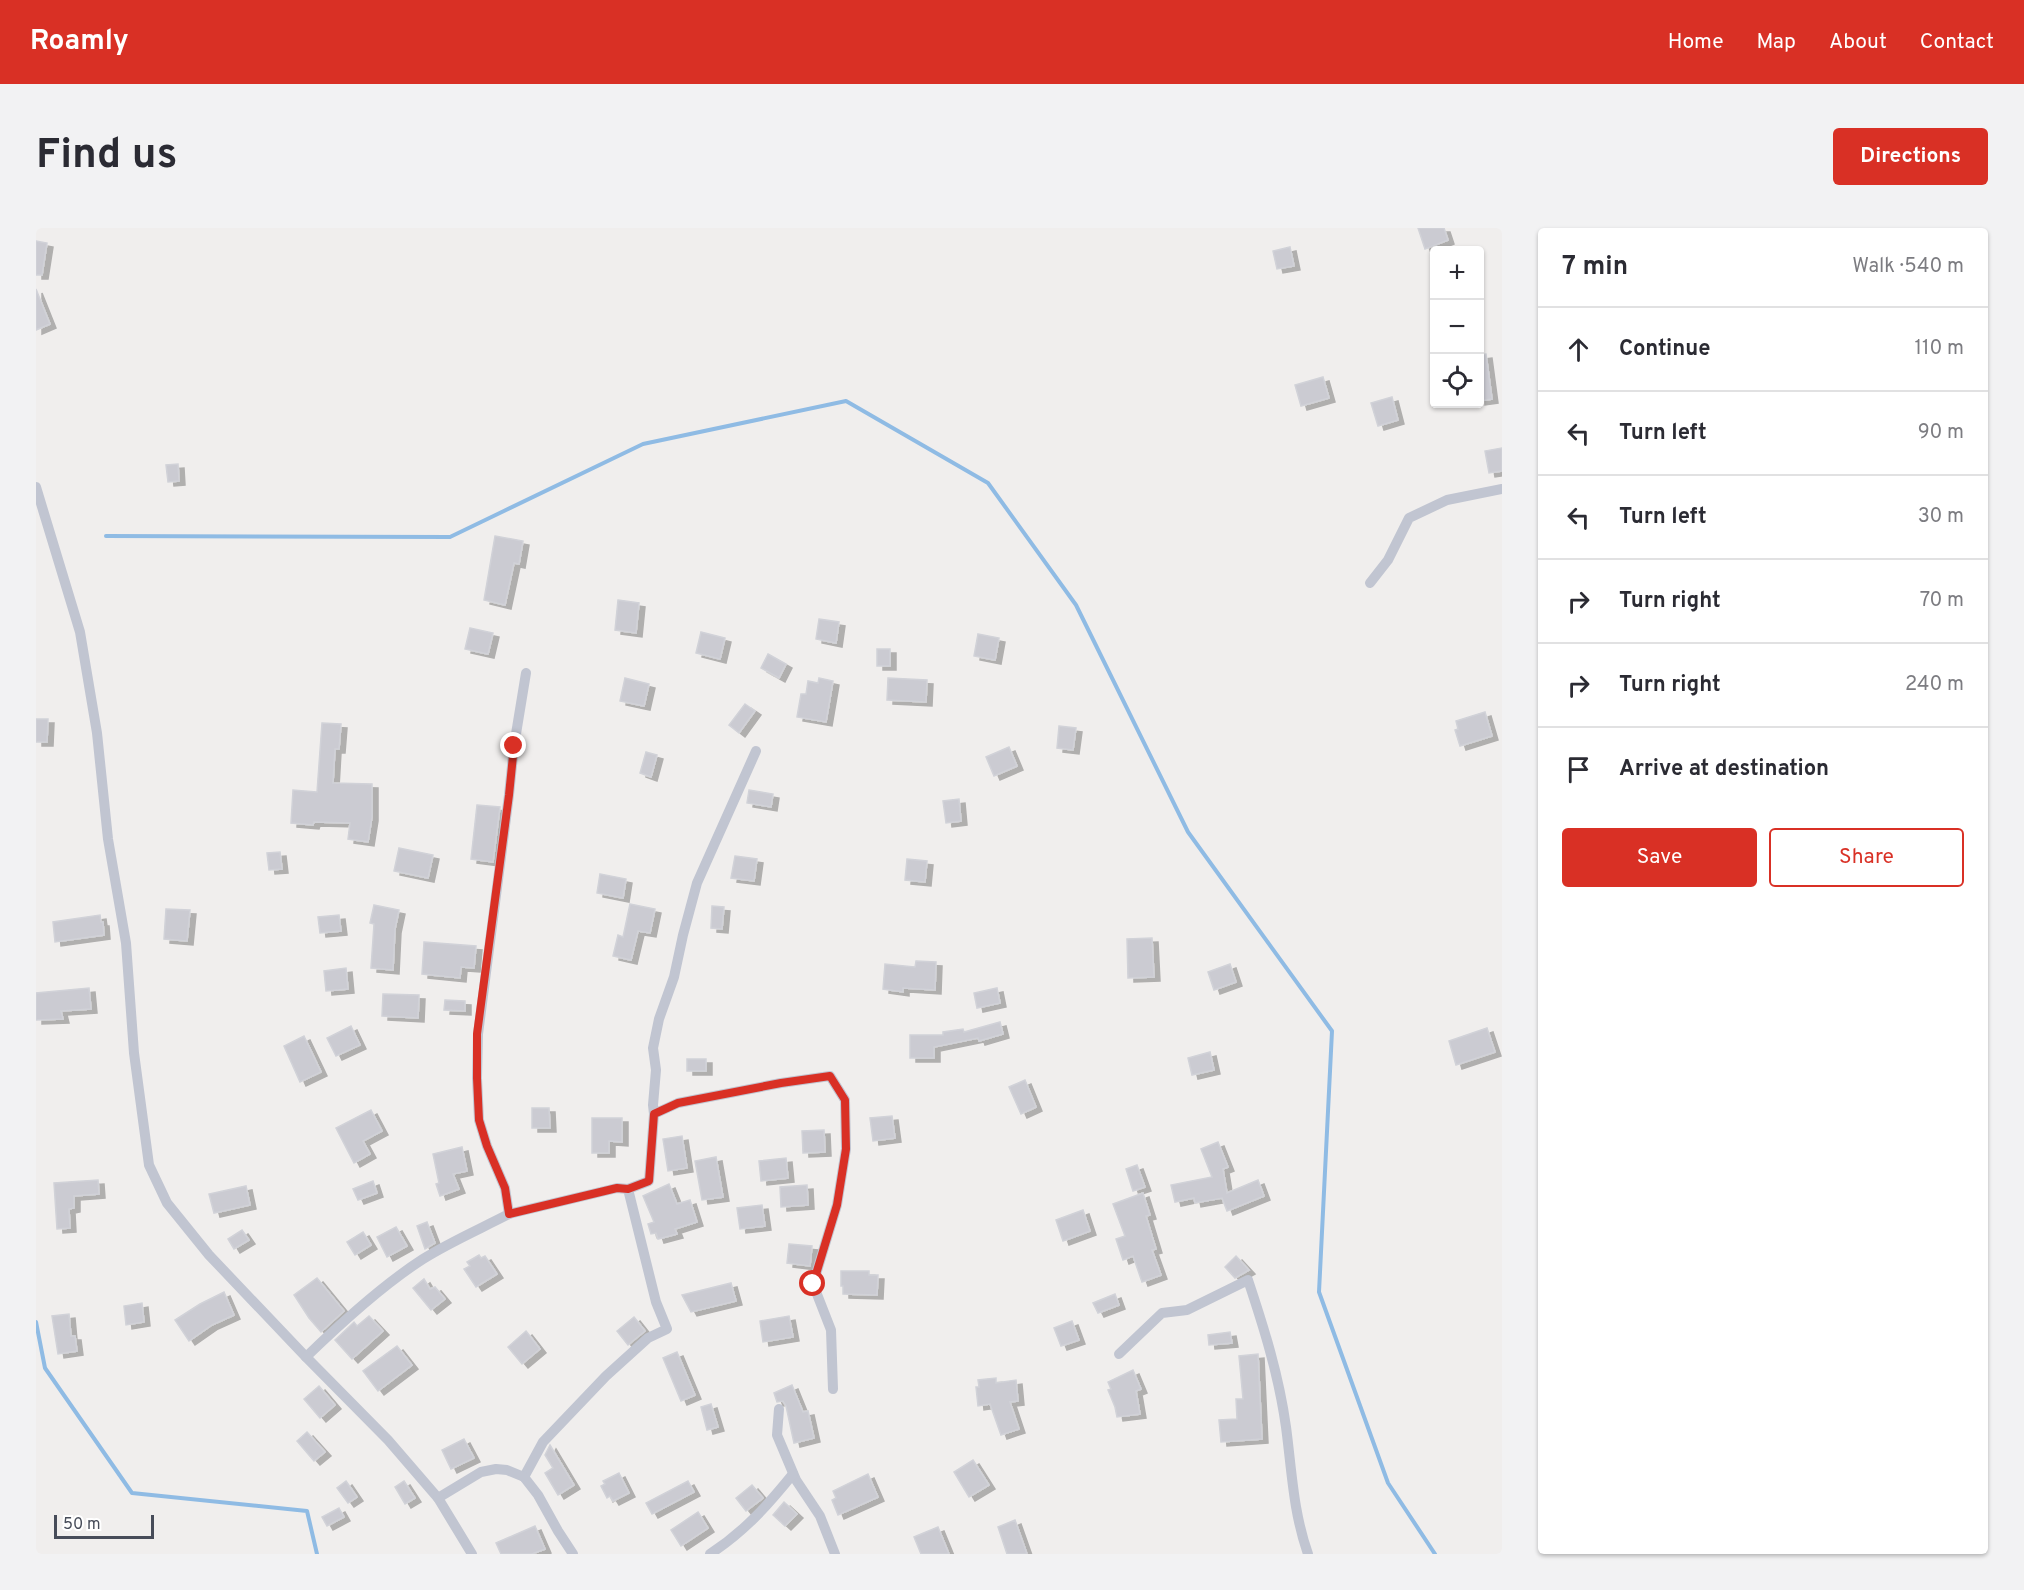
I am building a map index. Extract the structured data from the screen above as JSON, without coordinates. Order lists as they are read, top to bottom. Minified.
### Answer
{"scale_bar":"50 m","page":{"header":"Roamly","nav":["Home","Map","About","Contact"],"buttons":["Directions",["Save","Share"]],"title":"Find us","heading":["7 min","Walk · 540 m"],"map_buttons":["+","−"],"list":[["Continue","110 m"],["Turn left","90 m"],["Turn left","30 m"],["Turn right","70 m"],["Turn right","240 m"],"Arrive at destination"],"scale":"50 m"}}
